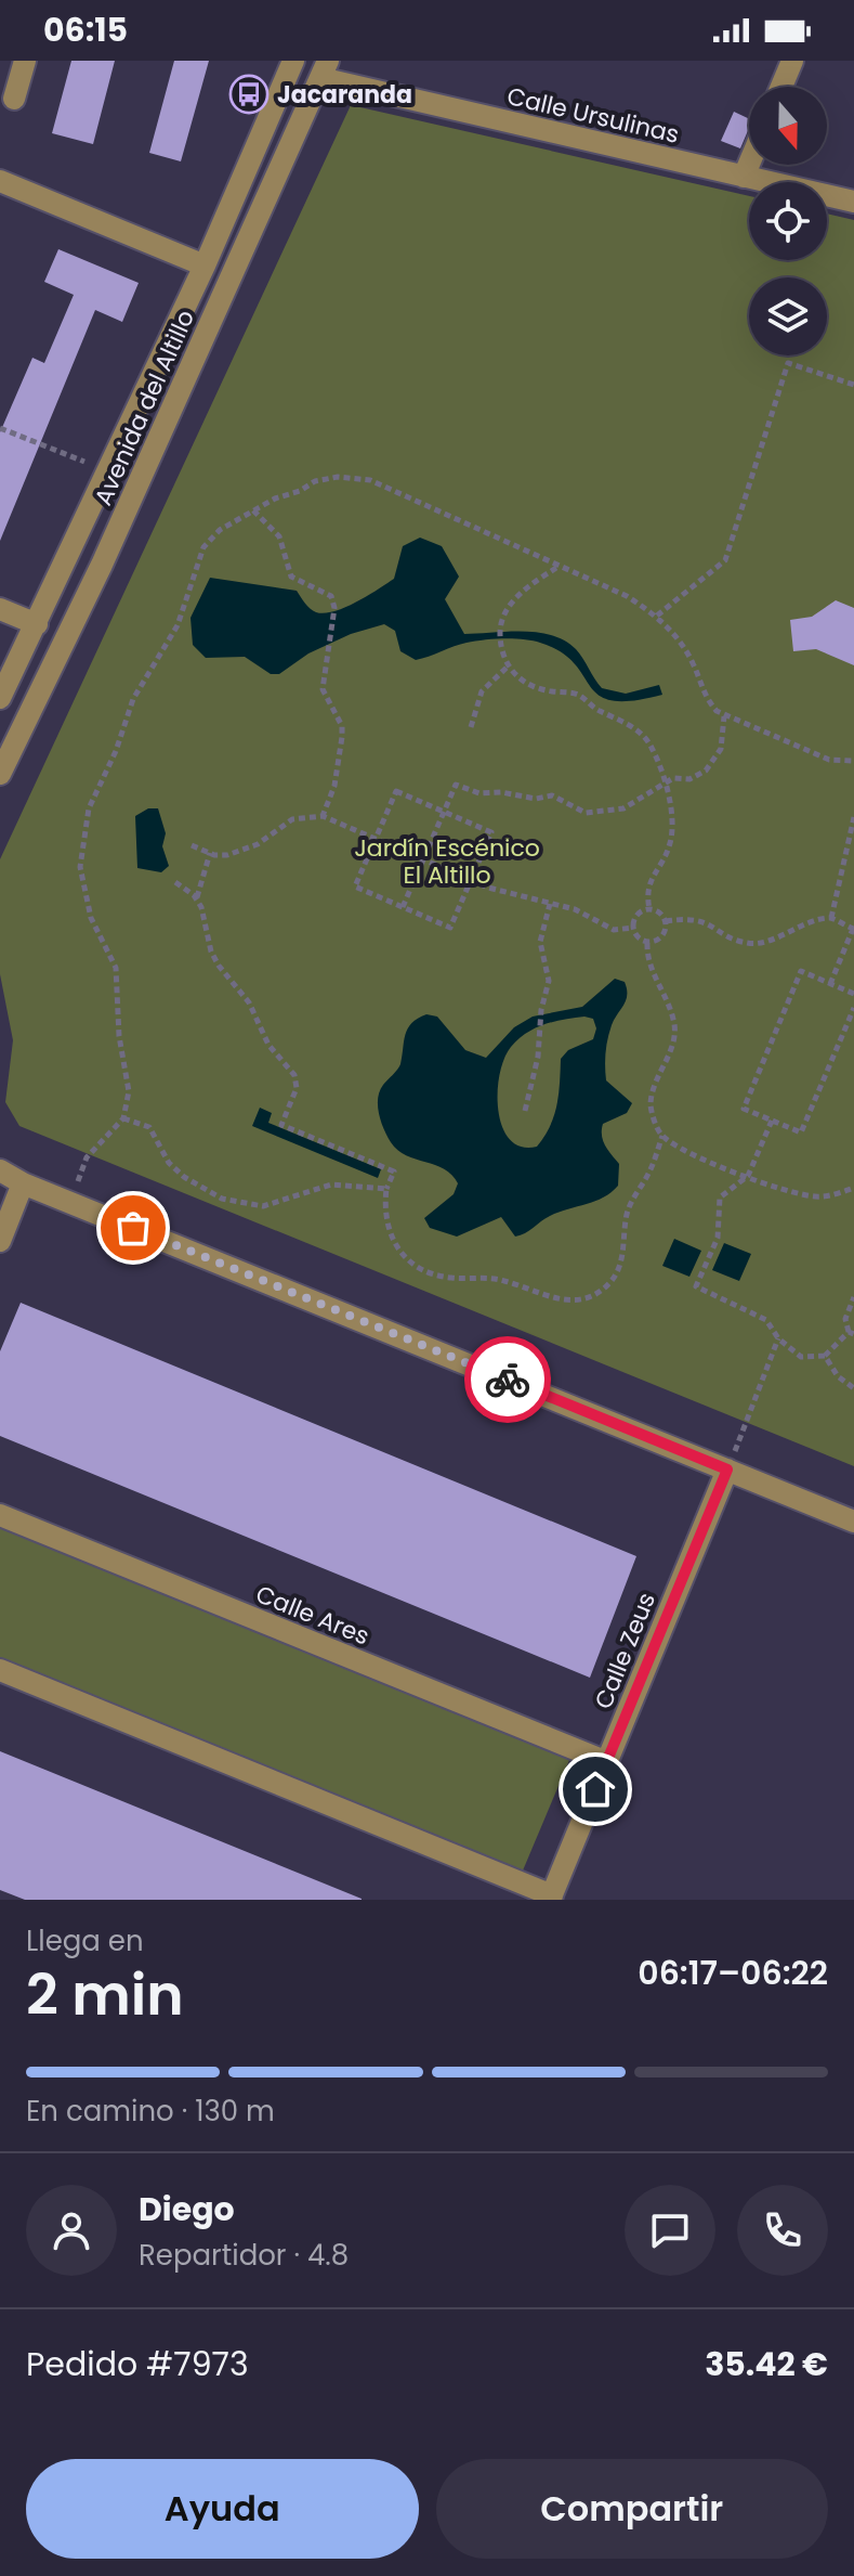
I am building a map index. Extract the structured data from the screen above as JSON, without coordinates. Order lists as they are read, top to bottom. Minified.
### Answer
{"streets":{"street":["Calle Ursulinas","Avenida del Altillo","Calle Ares","Calle Zeus"]},"crossings":[["Calle Ursulinas","Avenida del Altillo"],["Calle Ares","Calle Zeus"]],"parks":["Jardín Escénico El Altillo"],"places":{"bus stop":["Jacaranda"]},"north":"bottom","page":{"status":"06:15","heading":["2 min","Llega en","06:17–06:22"],"panel":["Diego","Repartidor · 4.8","Pedido #7973","35.42 €"],"bar":"En camino · 130 m","buttons":["Ayuda","Compartir"]}}
